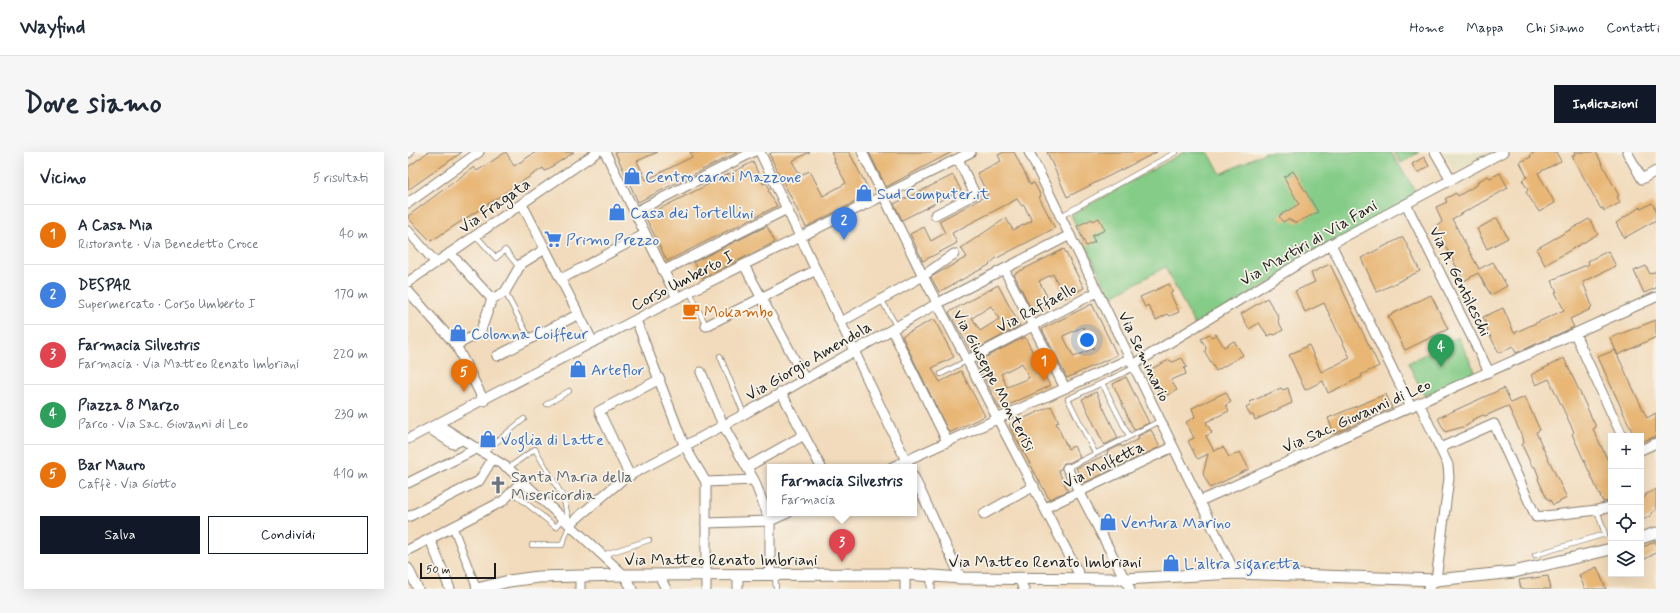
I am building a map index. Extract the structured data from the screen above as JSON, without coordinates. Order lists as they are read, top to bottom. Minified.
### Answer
{"streets":{"street":["Via Fragata","Via Martiri di Via Fani","Corso Umberto I","Via A. Gentileschi","Via Raffaello","Via Seminario","Via Giorgio Amendola","Via Giuseppe Monterisi","Via Sac. Giovanni di Leo","Via Molfetta","Via Matteo Renato Imbriani"]},"crossings":[["Via Martiri di Via Fani","Via A. Gentileschi"],["Via Martiri di Via Fani","Via Seminario"],["Via Martiri di Via Fani","Via Giuseppe Monterisi"],["Corso Umberto I","Via Giuseppe Monterisi"],["Via A. Gentileschi","Via Sac. Giovanni di Leo"],["Via Raffaello","Via Seminario"],["Via Raffaello","Via Giuseppe Monterisi"],["Via Seminario","Via Giorgio Amendola"],["Via Seminario","Via Sac. Giovanni di Leo"],["Via Seminario","Via Molfetta"],["Via Seminario","Via Matteo Renato Imbriani"],["Via Giorgio Amendola","Via Giuseppe Monterisi"],["Via Giuseppe Monterisi","Via Molfetta"],["Via Giuseppe Monterisi","Via Matteo Renato Imbriani"]],"places":{"shop":["Centro carni Mazzone","Sud Computer.it","Casa dei Tortellini","Colonna Coiffeur","Arteflor","Voglia di Latte","Ventura Marino","L'altra sigaretta"],"supermarket":["Primo Prezzo"],"cafe":["Mokambo"],"church":["Santa Maria della Misericordia"]},"scale_bar":"50 m","page":{"header":"Wayfind","nav":["Home","Mappa","Chi siamo","Contatti"],"buttons":["Indicazioni",["Salva","Condividi"]],"title":"Dove siamo","heading":["Vicino","5 risultati"],"list":[{"mark":"1","name":"A Casa Mia","note":"Ristorante · Via Benedetto Croce","value":"40 m"},{"mark":"2","name":"DESPAR","note":"Supermercato · Corso Umberto I","value":"170 m"},{"mark":"3","name":"Farmacia Silvestris","note":"Farmacia · Via Matteo Renato Imbriani","value":"220 m"},{"mark":"4","name":"Piazza 8 Marzo","note":"Parco · Via Sac. Giovanni di Leo","value":"230 m"},{"mark":"5","name":"Bar Mauro","note":"Caffè · Via Giotto","value":"410 m"}],"pins":["2","4","1","5","3"],"map_buttons":["+","−"],"popup":["Farmacia Silvestris","Farmacia"],"scale":"50 m"}}
